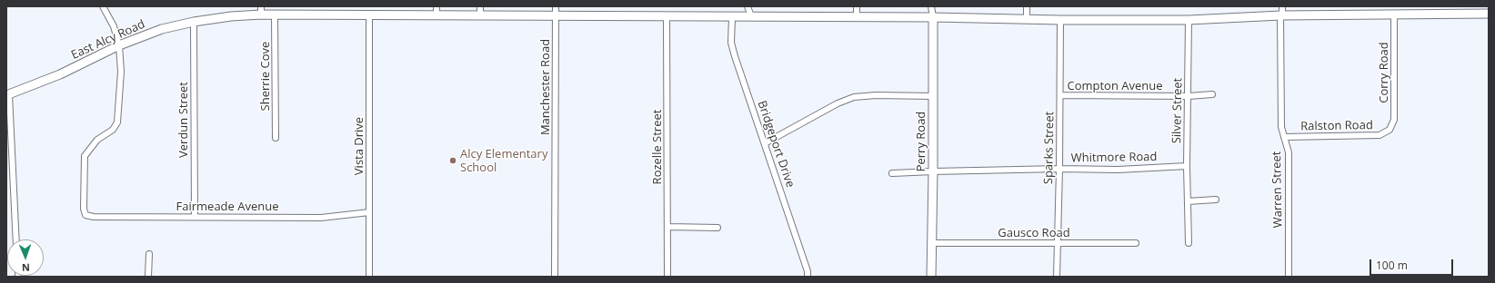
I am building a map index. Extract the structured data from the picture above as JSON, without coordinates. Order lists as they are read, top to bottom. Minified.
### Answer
{"streets":{"street":["East Alcy Road","Corry Road","Sherrie Cove","Compton Avenue","Manchester Road","Silver Street","Verdun Street","Ralston Road","Perry Road","Bridgeport Drive","Vista Drive","Rozelle Street","Sparks Street","Whitmore Road","Warren Street","Fairmeade Avenue","Gausco Road"]},"crossings":[["East Alcy Road","Corry Road"],["East Alcy Road","Sherrie Cove"],["East Alcy Road","Manchester Road"],["East Alcy Road","Silver Street"],["East Alcy Road","Verdun Street"],["East Alcy Road","Perry Road"],["East Alcy Road","Bridgeport Drive"],["East Alcy Road","Vista Drive"],["East Alcy Road","Rozelle Street"],["East Alcy Road","Sparks Street"],["East Alcy Road","Warren Street"],["East Alcy Road","Fairmeade Avenue"],["Corry Road","Ralston Road"],["Compton Avenue","Silver Street"],["Compton Avenue","Sparks Street"],["Silver Street","Whitmore Road"],["Verdun Street","Fairmeade Avenue"],["Ralston Road","Warren Street"],["Perry Road","Whitmore Road"],["Perry Road","Gausco Road"],["Vista Drive","Fairmeade Avenue"],["Sparks Street","Whitmore Road"],["Sparks Street","Gausco Road"]],"places":["Alcy Elementary School"],"scale_bar":"100 m","north":"bottom"}
